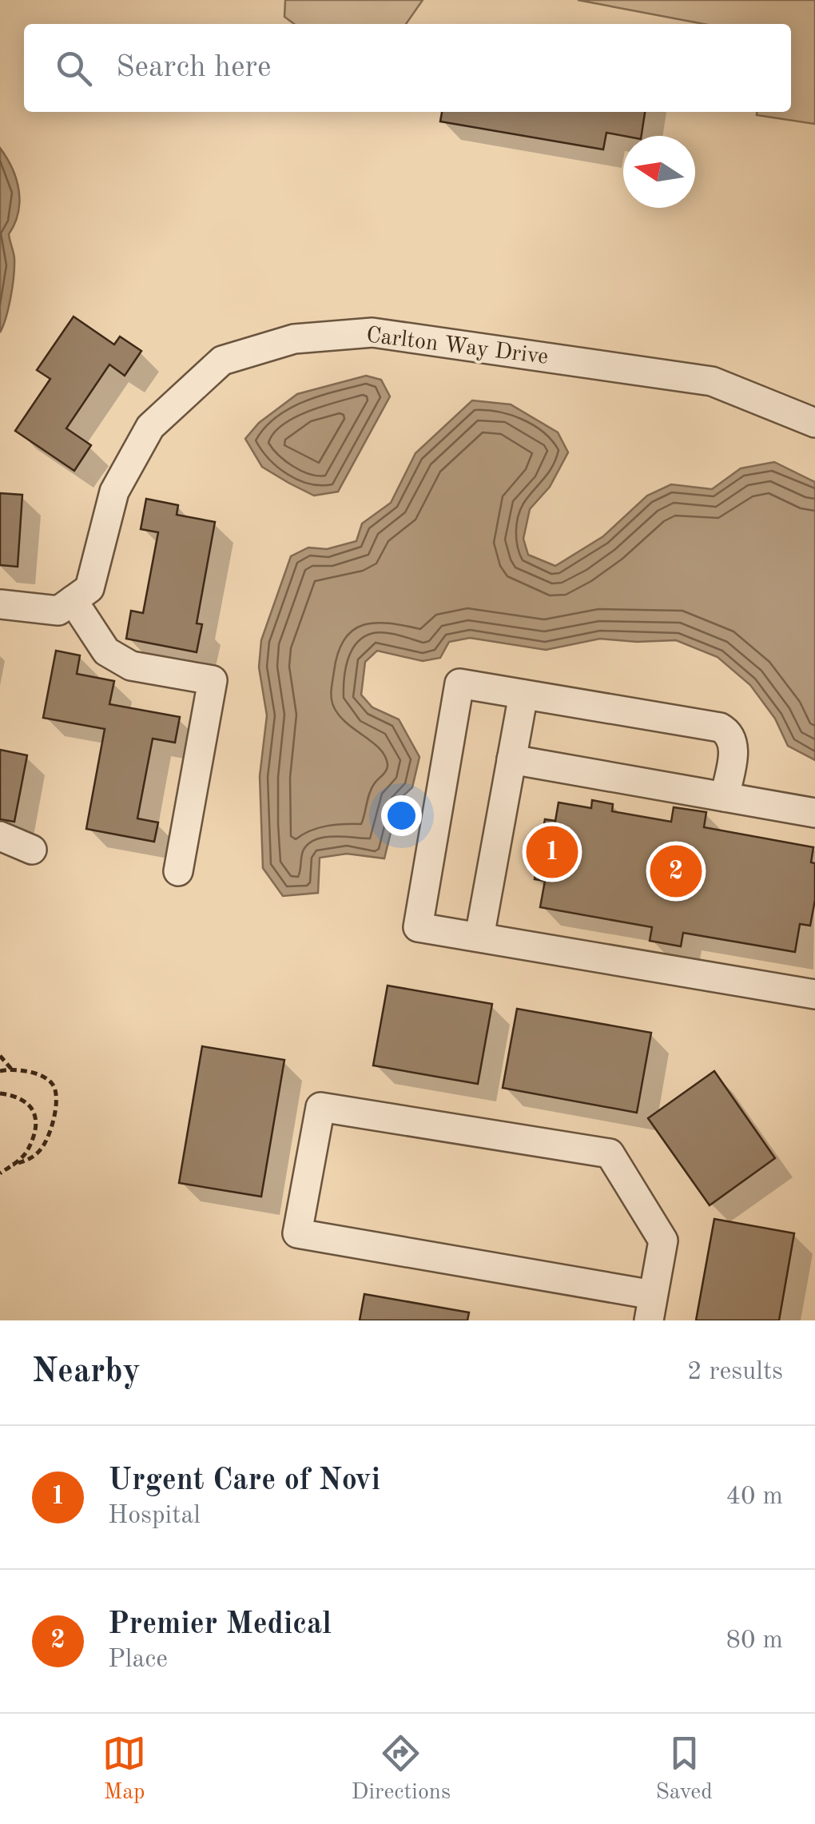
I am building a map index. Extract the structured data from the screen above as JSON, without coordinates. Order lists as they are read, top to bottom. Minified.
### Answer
{"streets":{"street":["Carlton Way Drive"]},"north":"left","page":{"search":"Search here","pins":["1","2"],"heading":["Nearby","2 results"],"list":[{"mark":"1","name":"Urgent Care of Novi","note":"Hospital","value":"40 m"},{"mark":"2","name":"Premier Medical","note":"Place","value":"80 m"}],"nav":["Map","Directions","Saved"]}}
